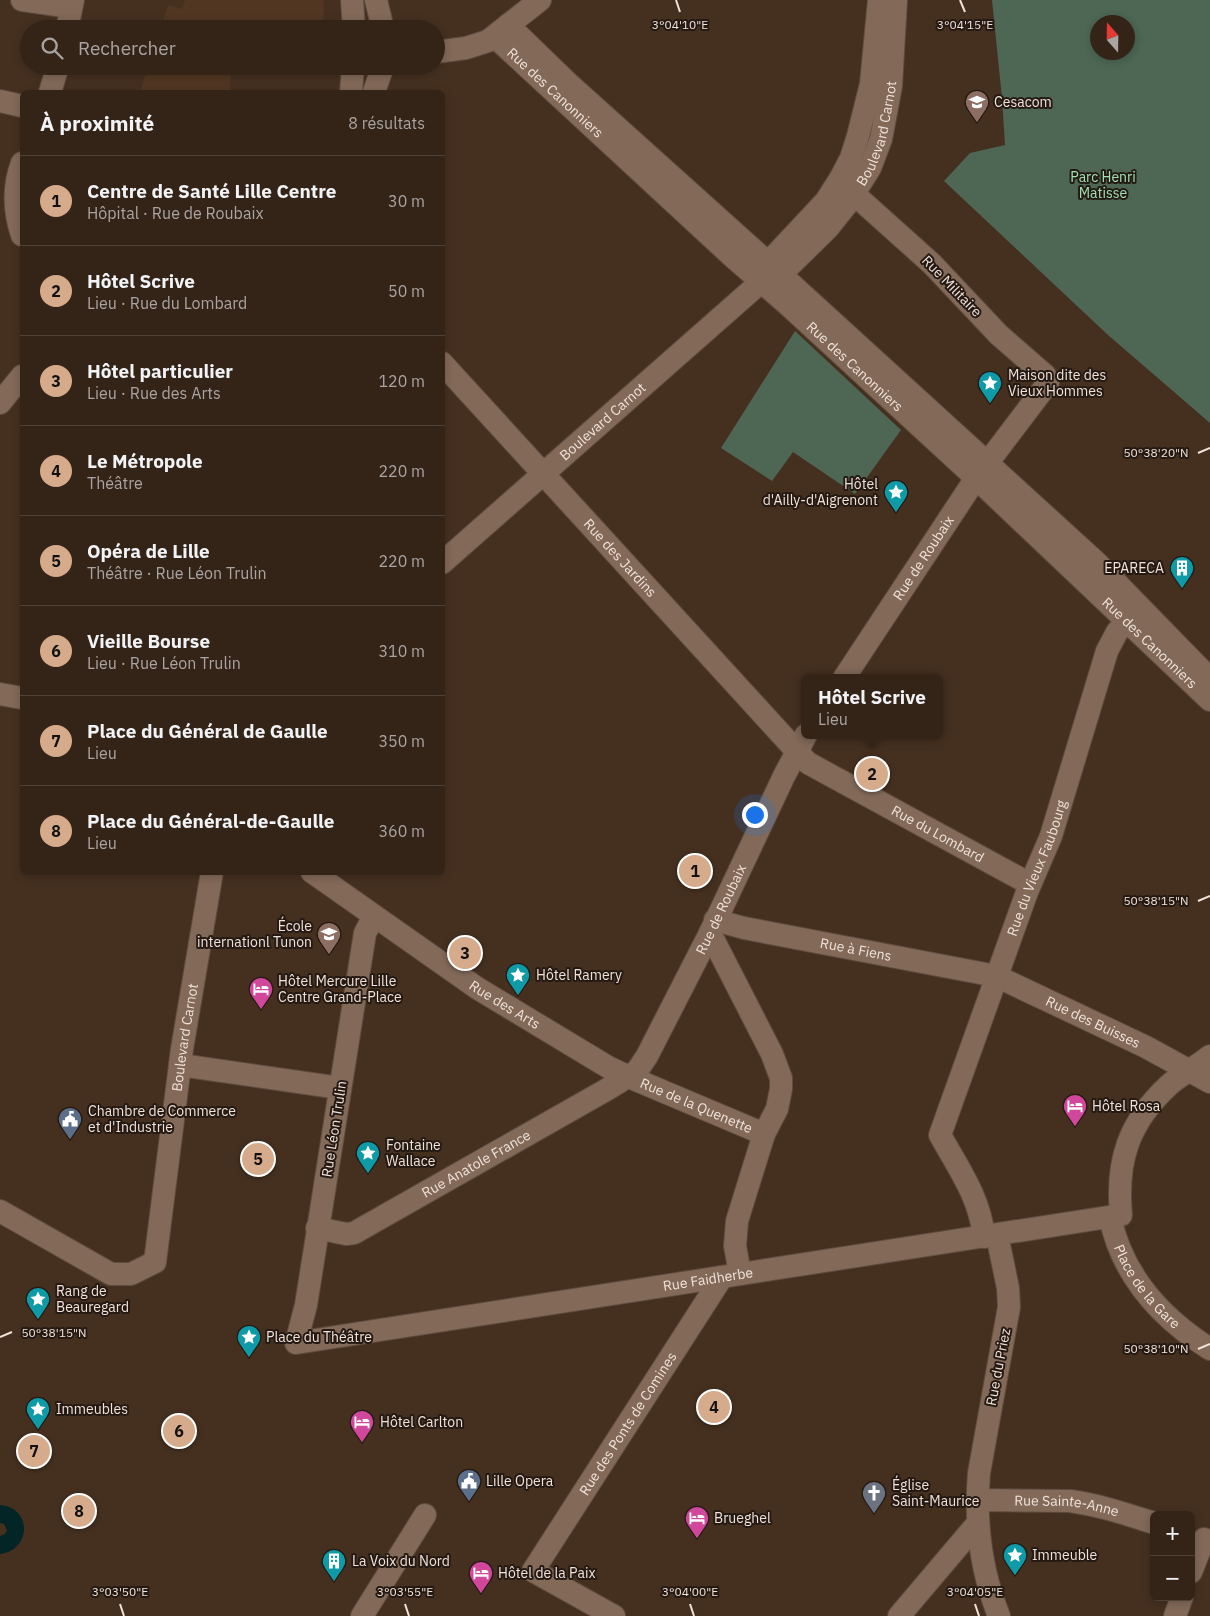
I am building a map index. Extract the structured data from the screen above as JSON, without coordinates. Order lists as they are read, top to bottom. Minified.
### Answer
{"streets":{"street":["Rue des Canonniers","Boulevard Carnot","Rue Militaire","Rue des Jardins","Rue de Roubaix","Rue du Lombard","Rue du Vieux Faubourg","Rue à Fiens","Rue des Arts","Rue des Buisses","Rue de la Quenette","Rue Léon Trulin","Rue Anatole France","Rue Faidherbe","Place de la Gare","Rue du Priez","Rue des Ponts de Comines","Rue Sainte-Anne"]},"crossings":[["Rue des Canonniers","Boulevard Carnot"],["Rue des Canonniers","Rue de Roubaix"],["Rue des Canonniers","Rue du Vieux Faubourg"],["Boulevard Carnot","Rue Militaire"],["Boulevard Carnot","Rue des Jardins"],["Rue Militaire","Rue de Roubaix"],["Rue des Jardins","Rue de Roubaix"],["Rue des Jardins","Rue du Lombard"],["Rue de Roubaix","Rue du Lombard"],["Rue de Roubaix","Rue à Fiens"],["Rue de Roubaix","Rue des Arts"],["Rue de Roubaix","Rue de la Quenette"],["Rue de Roubaix","Rue Anatole France"],["Rue du Lombard","Rue du Vieux Faubourg"],["Rue du Vieux Faubourg","Rue à Fiens"],["Rue du Vieux Faubourg","Rue des Buisses"],["Rue du Vieux Faubourg","Rue du Priez"],["Rue à Fiens","Rue des Buisses"],["Rue des Arts","Rue de la Quenette"],["Rue des Arts","Rue Léon Trulin"],["Rue des Arts","Rue Anatole France"],["Rue des Buisses","Place de la Gare"],["Rue de la Quenette","Rue Anatole France"],["Rue Léon Trulin","Rue Anatole France"],["Rue Léon Trulin","Rue Faidherbe"],["Rue Faidherbe","Place de la Gare"],["Rue Faidherbe","Rue du Priez"],["Rue Faidherbe","Rue des Ponts de Comines"],["Rue du Priez","Rue Sainte-Anne"]],"parks":["Parc Henri Matisse"],"places":{"school or university":["Cesacom","École internationl Tunon"],"place":["Maison dite des Vieux Hommes","Hôtel d'Ailly-d'Aigrenont","Hôtel Ramery","Fontaine Wallace","Rang de Beauregard","Place du Théâtre","Immeubles","Immeuble"],"building":["EPARECA","La Voix du Nord"],"hotel":["Hôtel Mercure Lille Centre Grand-Place","Hôtel Rosa","Hôtel Carlton","Brueghel","Hôtel de la Paix"],"public building":["Chambre de Commerce et d'Industrie","Lille Opera"],"church":["Église Saint-Maurice"]},"north":"top","page":{"search":"Rechercher","heading":["À proximité","8 résultats"],"list":[{"mark":"1","name":"Centre de Santé Lille Centre","note":"Hôpital · Rue de Roubaix","value":"30 m"},{"mark":"2","name":"Hôtel Scrive","note":"Lieu · Rue du Lombard","value":"50 m"},{"mark":"3","name":"Hôtel particulier","note":"Lieu · Rue des Arts","value":"120 m"},{"mark":"4","name":"Le Métropole","note":"Théâtre","value":"220 m"},{"mark":"5","name":"Opéra de Lille","note":"Théâtre · Rue Léon Trulin","value":"220 m"},{"mark":"6","name":"Vieille Bourse","note":"Lieu · Rue Léon Trulin","value":"310 m"},{"mark":"7","name":"Place du Général de Gaulle","note":"Lieu","value":"350 m"},{"mark":"8","name":"Place du Général-de-Gaulle","note":"Lieu","value":"360 m"}],"popup":["Hôtel Scrive","Lieu"],"pins":["2","1","3","5","4","6","7","8"],"map_buttons":["+","−"]},"coordinates":["3°04'10\"E","3°04'15\"E","50°38'20\"N","50°38'15\"N","50°38'10\"N","3°03'50\"E","3°03'55\"E","3°04'00\"E","3°04'05\"E"]}
